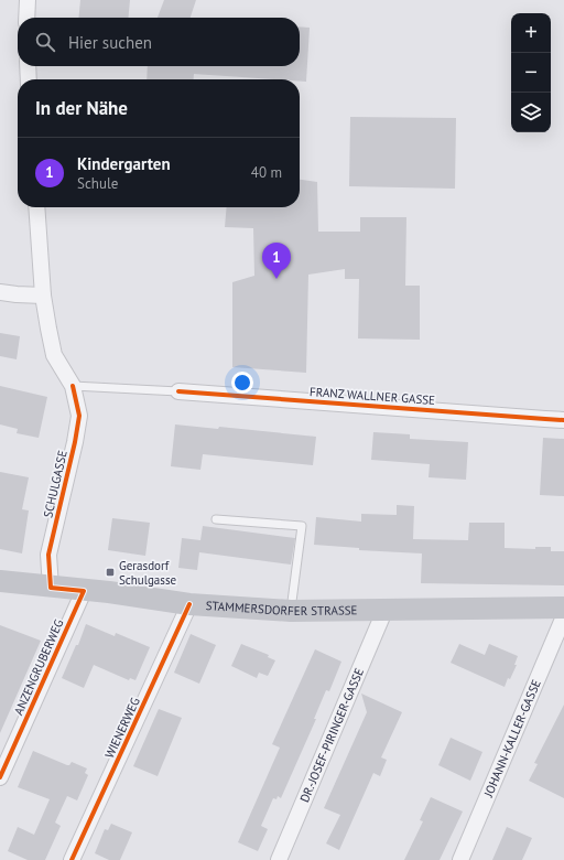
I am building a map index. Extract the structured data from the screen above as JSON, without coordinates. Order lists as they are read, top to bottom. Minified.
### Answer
{"streets":{"main road":["STAMMERSDORFER STRASSE"],"street":["FRANZ WALLNER GASSE","SCHULGASSE","ANZENGRUBERWEG","WIENERWEG","DR.-JOSEF-PIRINGER-GASSE","JOHANN-KALLER-GASSE"]},"crossings":[["FRANZ WALLNER GASSE","SCHULGASSE"],["SCHULGASSE","STAMMERSDORFER STRASSE"],["STAMMERSDORFER STRASSE","ANZENGRUBERWEG"],["STAMMERSDORFER STRASSE","WIENERWEG"],["STAMMERSDORFER STRASSE","DR.-JOSEF-PIRINGER-GASSE"]],"places":{"transit":["Gerasdorf Schulgasse"]},"page":{"map_buttons":["+","−"],"search":"Hier suchen","heading":"In der Nähe","list":[{"mark":"1","name":"Kindergarten","note":"Schule","value":"40 m"}],"pins":"1"}}
